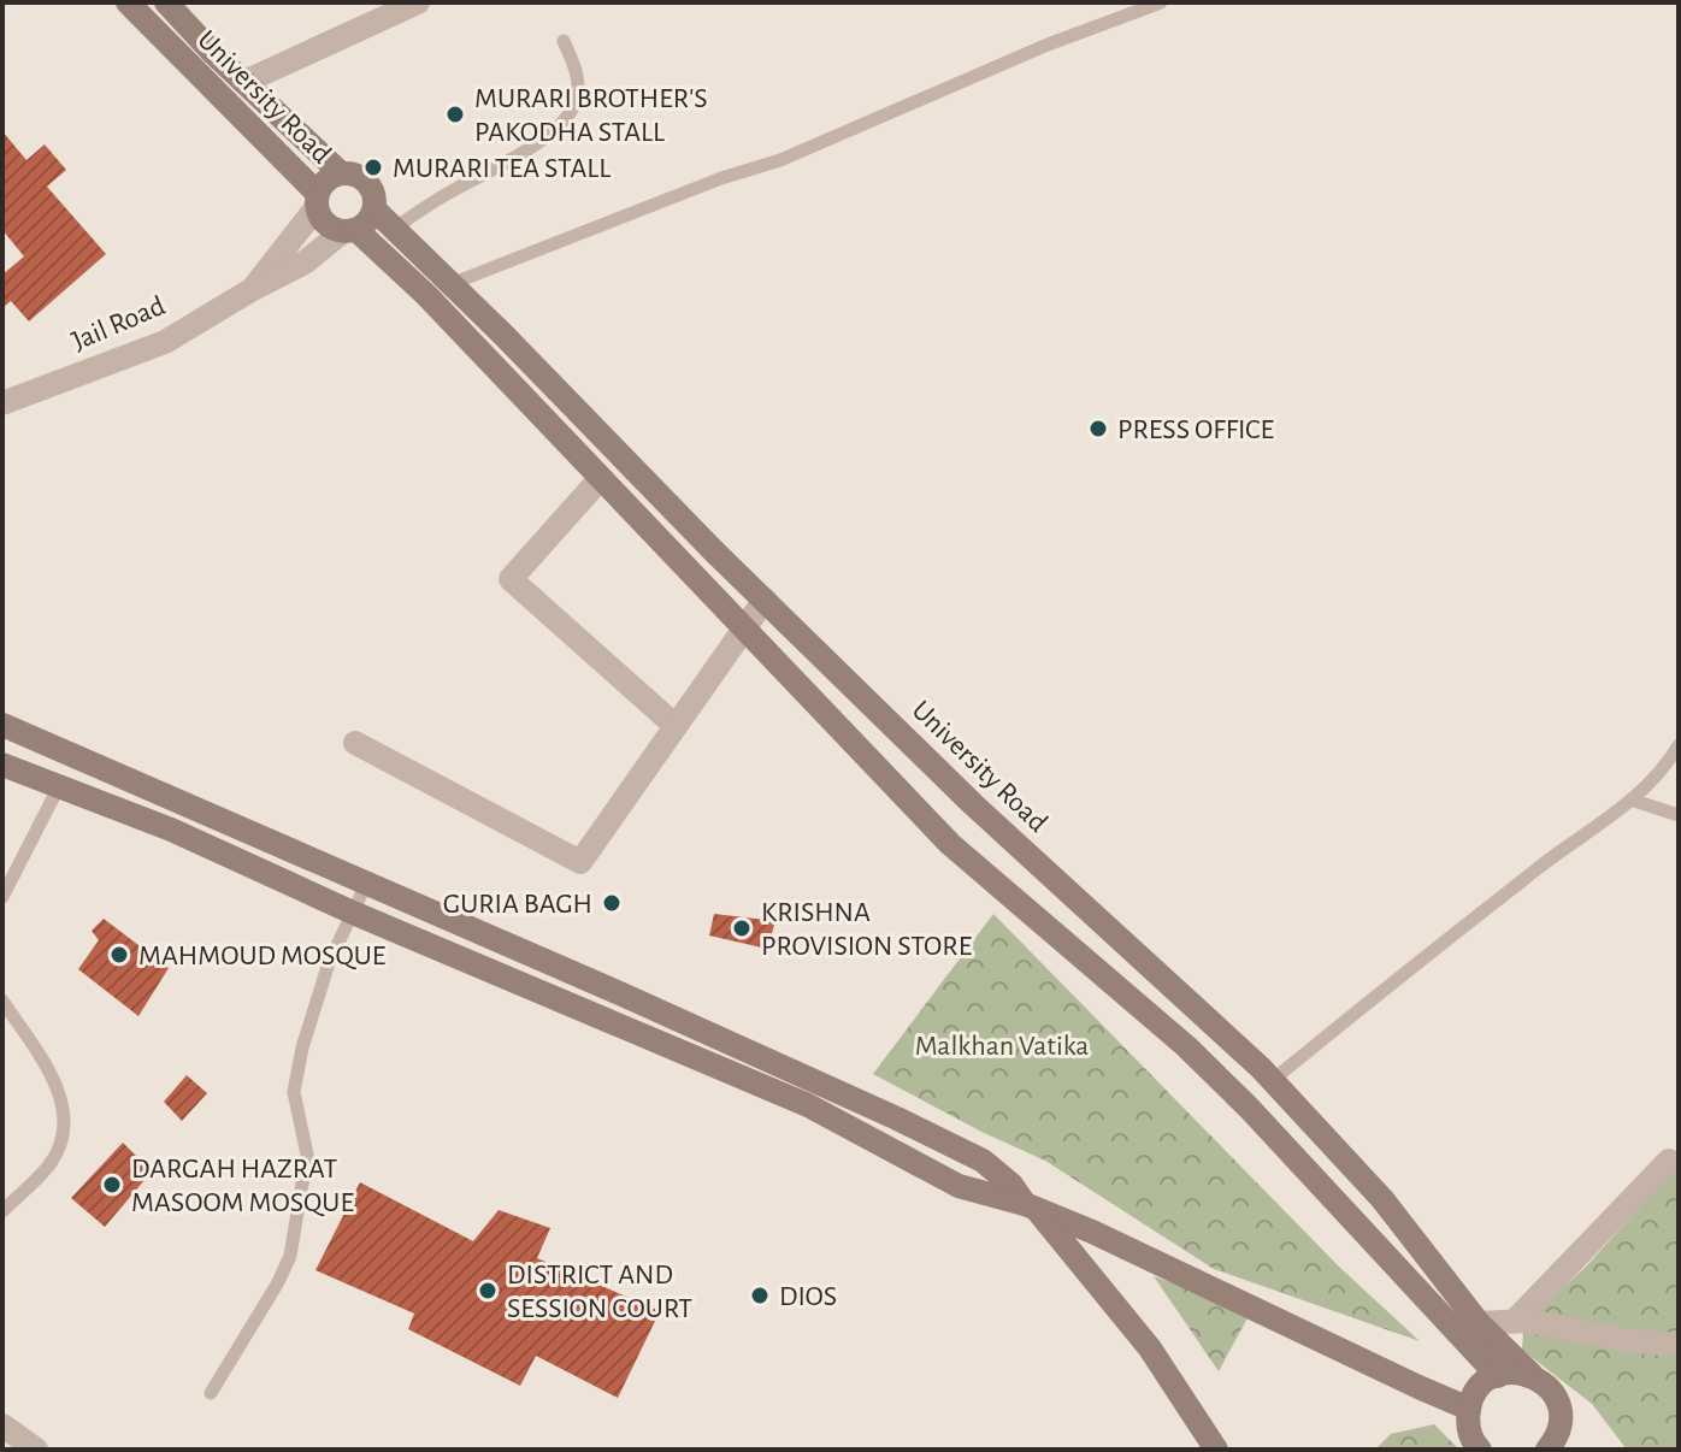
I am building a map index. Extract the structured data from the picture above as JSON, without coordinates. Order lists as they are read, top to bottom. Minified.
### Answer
{"streets":{"main road":["University Road"],"street":["Jail Road"]},"crossings":[["University Road","Jail Road"]],"parks":["Malkhan Vatika"],"places":["MURARI BROTHER'S PAKODHA STALL","MURARI TEA STALL","PRESS OFFICE","GURIA BAGH","KRISHNA PROVISION STORE","MAHMOUD MOSQUE","DARGAH HAZRAT MASOOM MOSQUE","DISTRICT AND SESSION COURT","DIOS"]}
